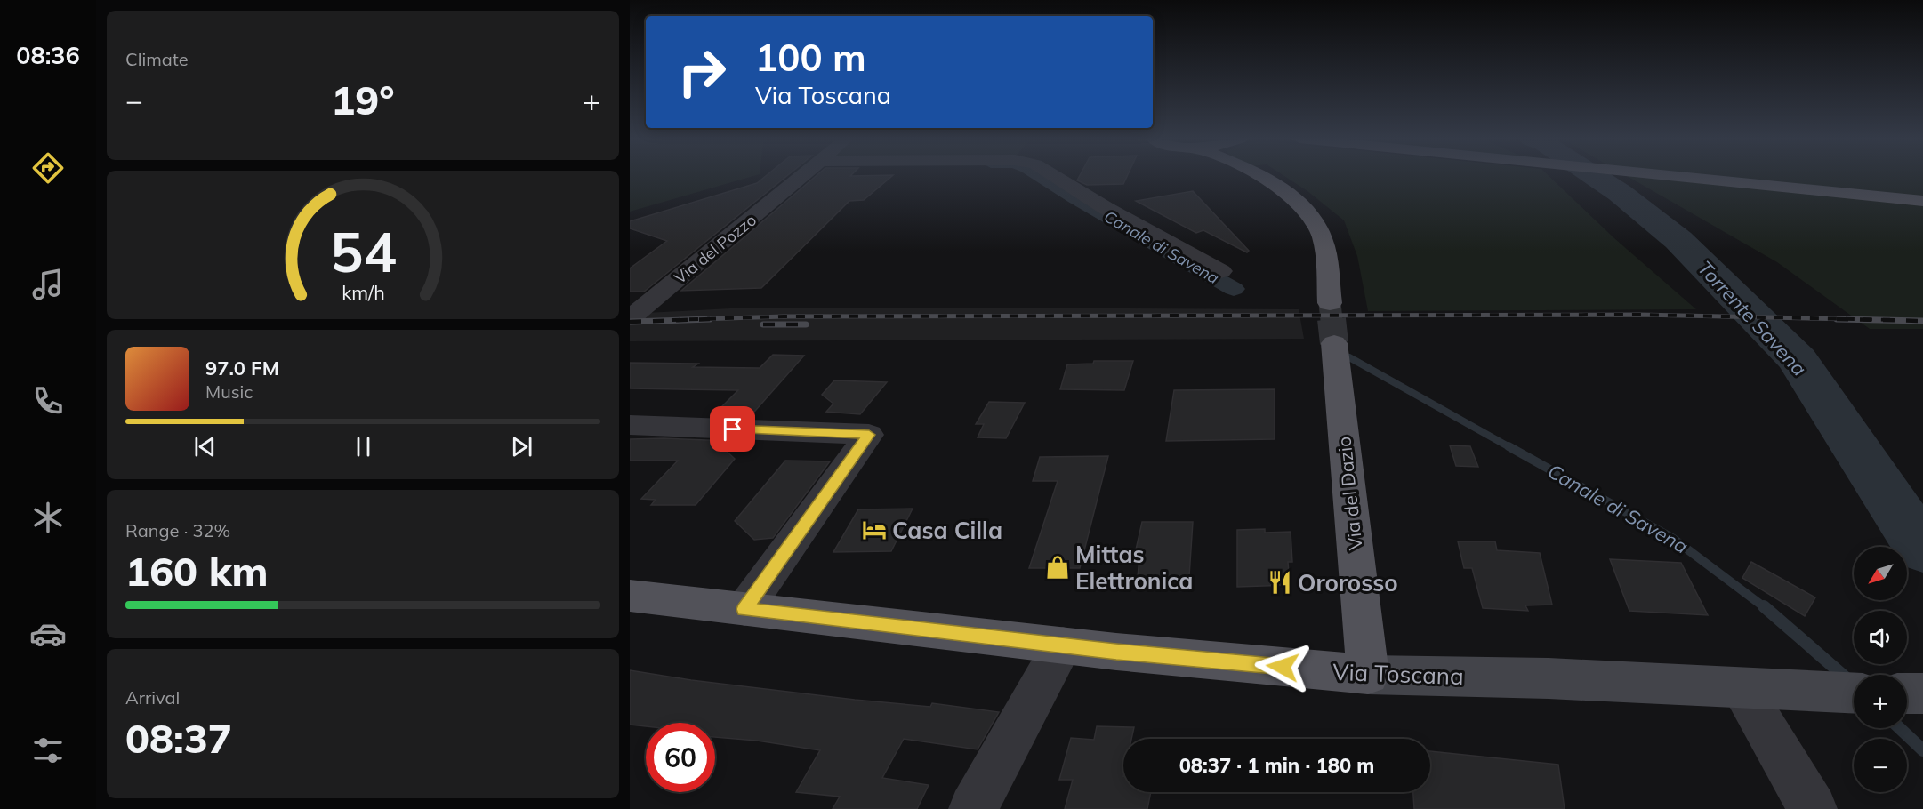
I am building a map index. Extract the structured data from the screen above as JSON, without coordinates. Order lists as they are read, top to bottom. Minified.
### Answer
{"streets":{"main road":["Via del Dazio","Via Toscana"],"street":["Via del Pozzo"]},"crossings":[["Via del Dazio","Via Toscana"]],"water":["Canale di Savena","Torrente Savena"],"places":{"hotel":["Casa Cilla"],"shop":["Mittas Elettronica"],"restaurant":["Ororosso"]},"north":"bottom left","page":{"tabs":"08:36","tile":["Climate",["Range · 32%","160 km"],["Arrival","08:37"]],"turn":["100 m","Via Toscana"],"heat":["−","19°","+"],"song":["97.0 FM","Music"],"map_buttons":["+","−"],"limit":"60","trip":"08:37 · 1 min · 180 m","gauge":["54","km/h"]}}
